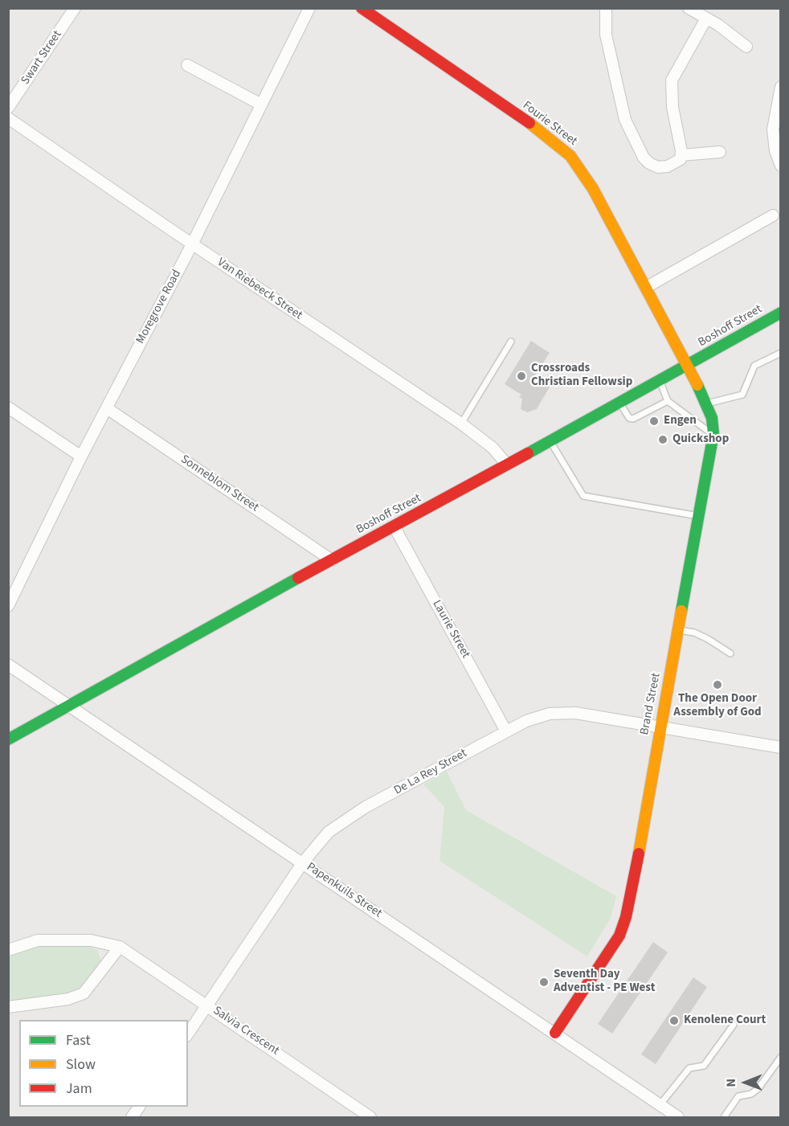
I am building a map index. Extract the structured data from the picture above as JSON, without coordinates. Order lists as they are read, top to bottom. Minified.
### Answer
{"streets":{"street":["Swart Street","Fourie Street","Van Riebeeck Street","Moregrove Road","Boshoff Street","Sonneblom Street","Laurie Street","Brand Street","De La Rey Street","Papenkuils Street","Salvia Crescent"]},"crossings":[["Fourie Street","Boshoff Street"],["Fourie Street","Brand Street"],["Van Riebeeck Street","Moregrove Road"],["Van Riebeeck Street","Boshoff Street"],["Moregrove Road","Sonneblom Street"],["Boshoff Street","Sonneblom Street"],["Boshoff Street","Laurie Street"],["Boshoff Street","Brand Street"],["Boshoff Street","Papenkuils Street"],["Laurie Street","De La Rey Street"],["Brand Street","De La Rey Street"],["Brand Street","Papenkuils Street"],["De La Rey Street","Papenkuils Street"],["De La Rey Street","Salvia Crescent"]],"places":["Crossroads Christian Fellowsip","Engen","Quickshop","The Open Door Assembly of God","Seventh Day Adventist - PE West","Kenolene Court"],"legend":["Fast","Slow","Jam"],"north":"left"}
